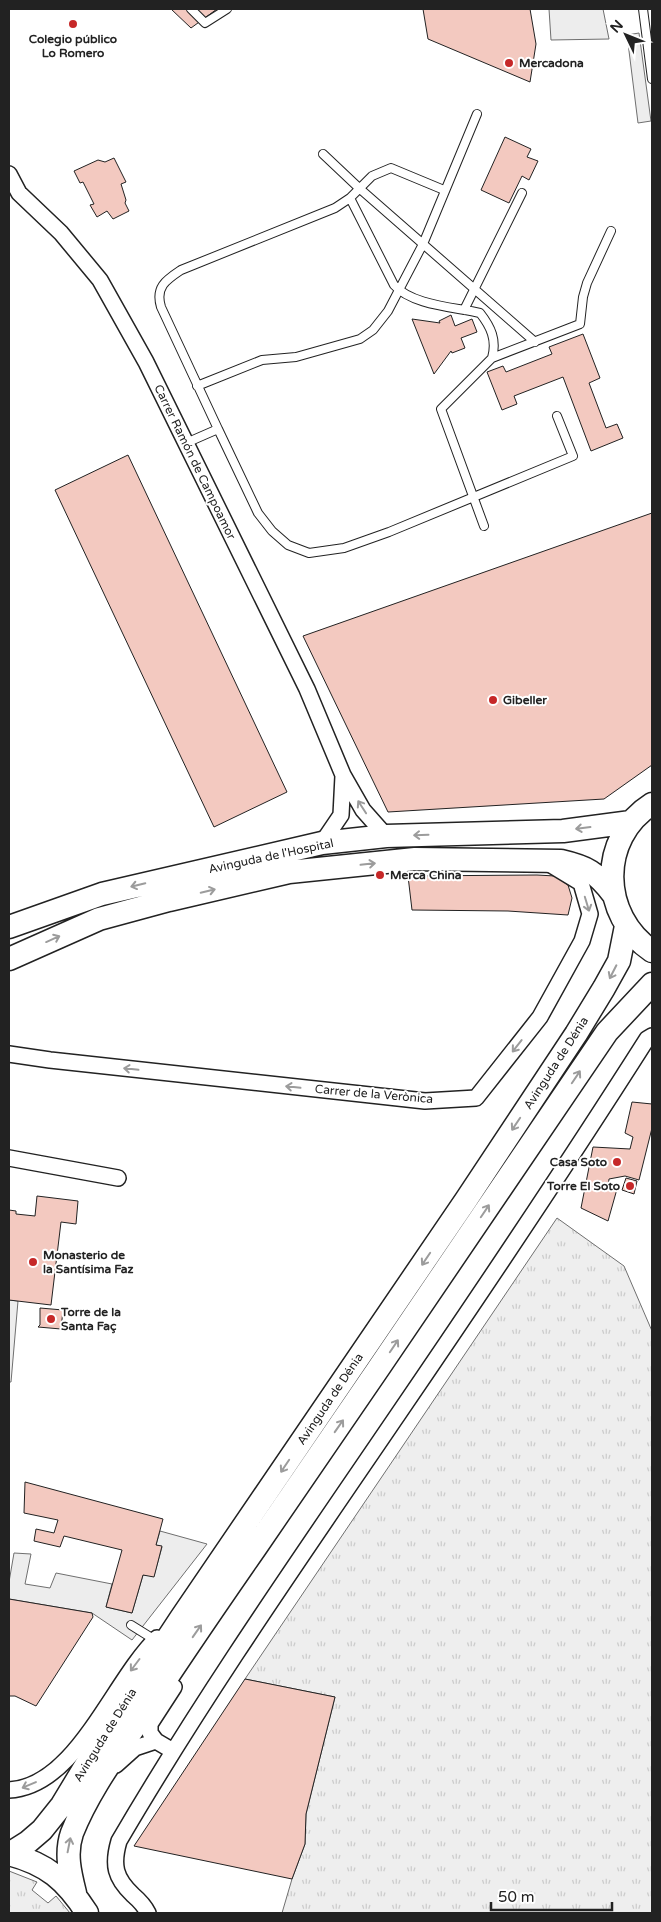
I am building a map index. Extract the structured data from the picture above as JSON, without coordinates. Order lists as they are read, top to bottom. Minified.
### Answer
{"streets":{"main road":["Avinguda de l'Hospital","Avinguda de Dénia"],"street":["Carrer Ramón de Campoamor","Carrer de la Verònica"]},"crossings":[["Carrer Ramón de Campoamor","Avinguda de l'Hospital"],["Avinguda de l'Hospital","Carrer de la Verònica"]],"places":["Colegio público Lo Romero","Mercadona","Gibeller","Merca China","Casa Soto","Torre El Soto","Monasterio de la Santísima Faz","Torre de la Santa Faç"],"scale_bar":"50 m","north":"top left"}
